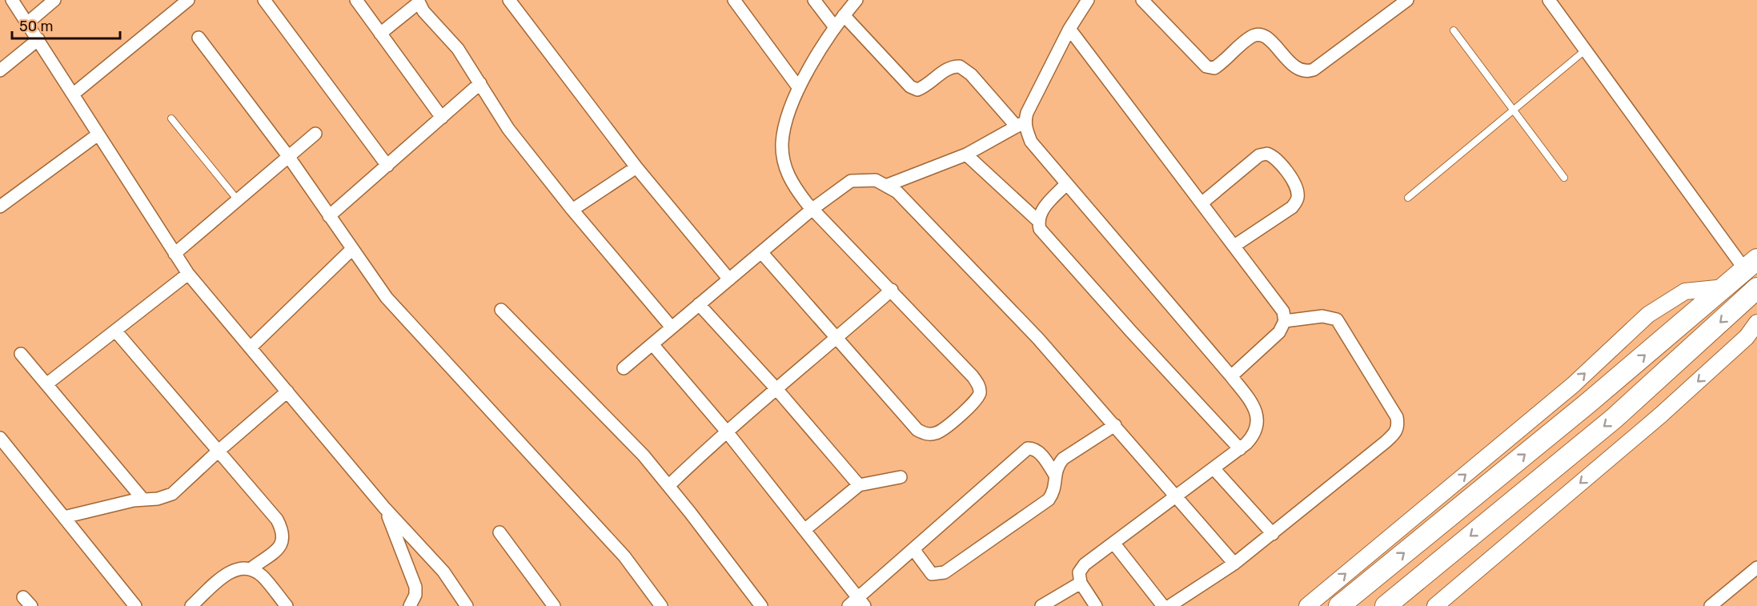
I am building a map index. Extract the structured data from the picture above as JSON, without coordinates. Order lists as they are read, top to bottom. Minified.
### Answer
{"scale_bar":"50 m"}
